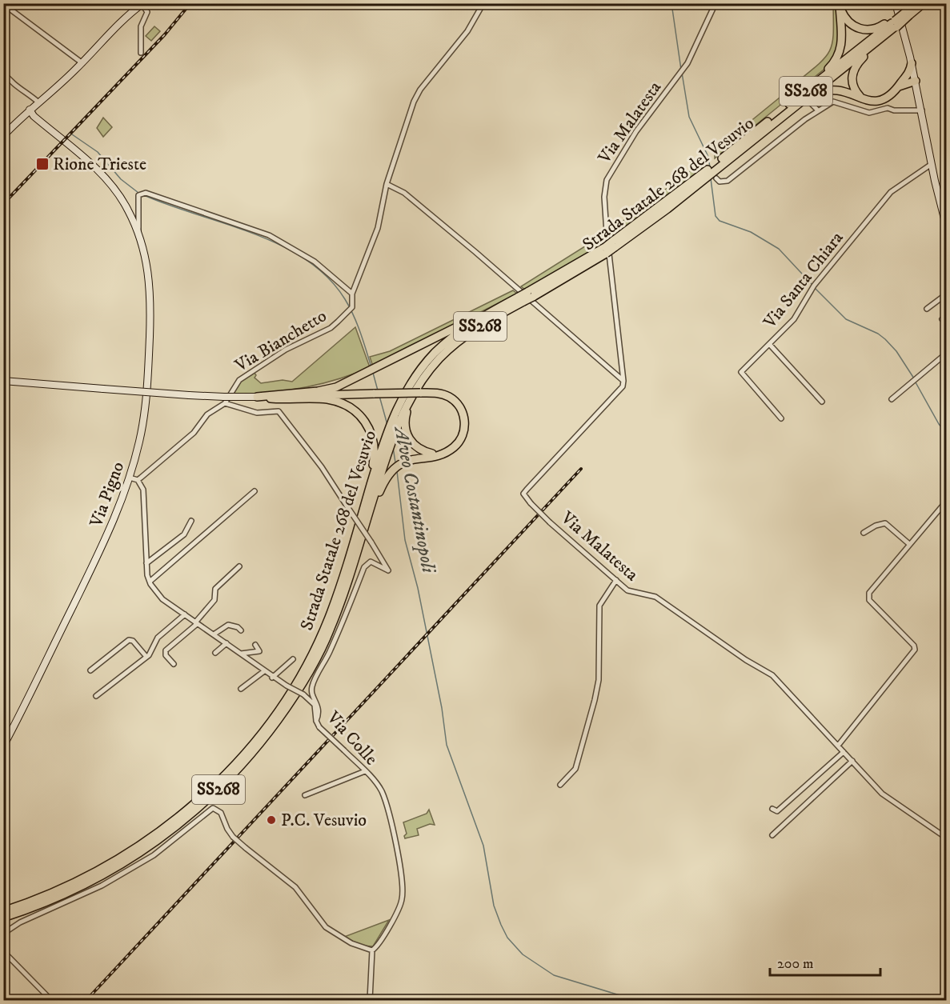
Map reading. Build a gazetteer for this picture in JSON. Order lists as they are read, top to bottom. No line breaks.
{"streets":{"highway":["SS268","Strada Statale 268 del Vesuvio"],"street":["Via Malatesta","Via Santa Chiara","Via Bianchetto","Via Pigno","Via Colle"]},"crossings":[["SS268","Strada Statale 268 del Vesuvio"],["Via Bianchetto","Via Pigno"],["Via Bianchetto","Via Colle"]],"water":["Alveo Costantinopoli"],"places":{"transit":["Rione Trieste"],"other":["P.C. Vesuvio"]},"scale_bar":"200 m"}
